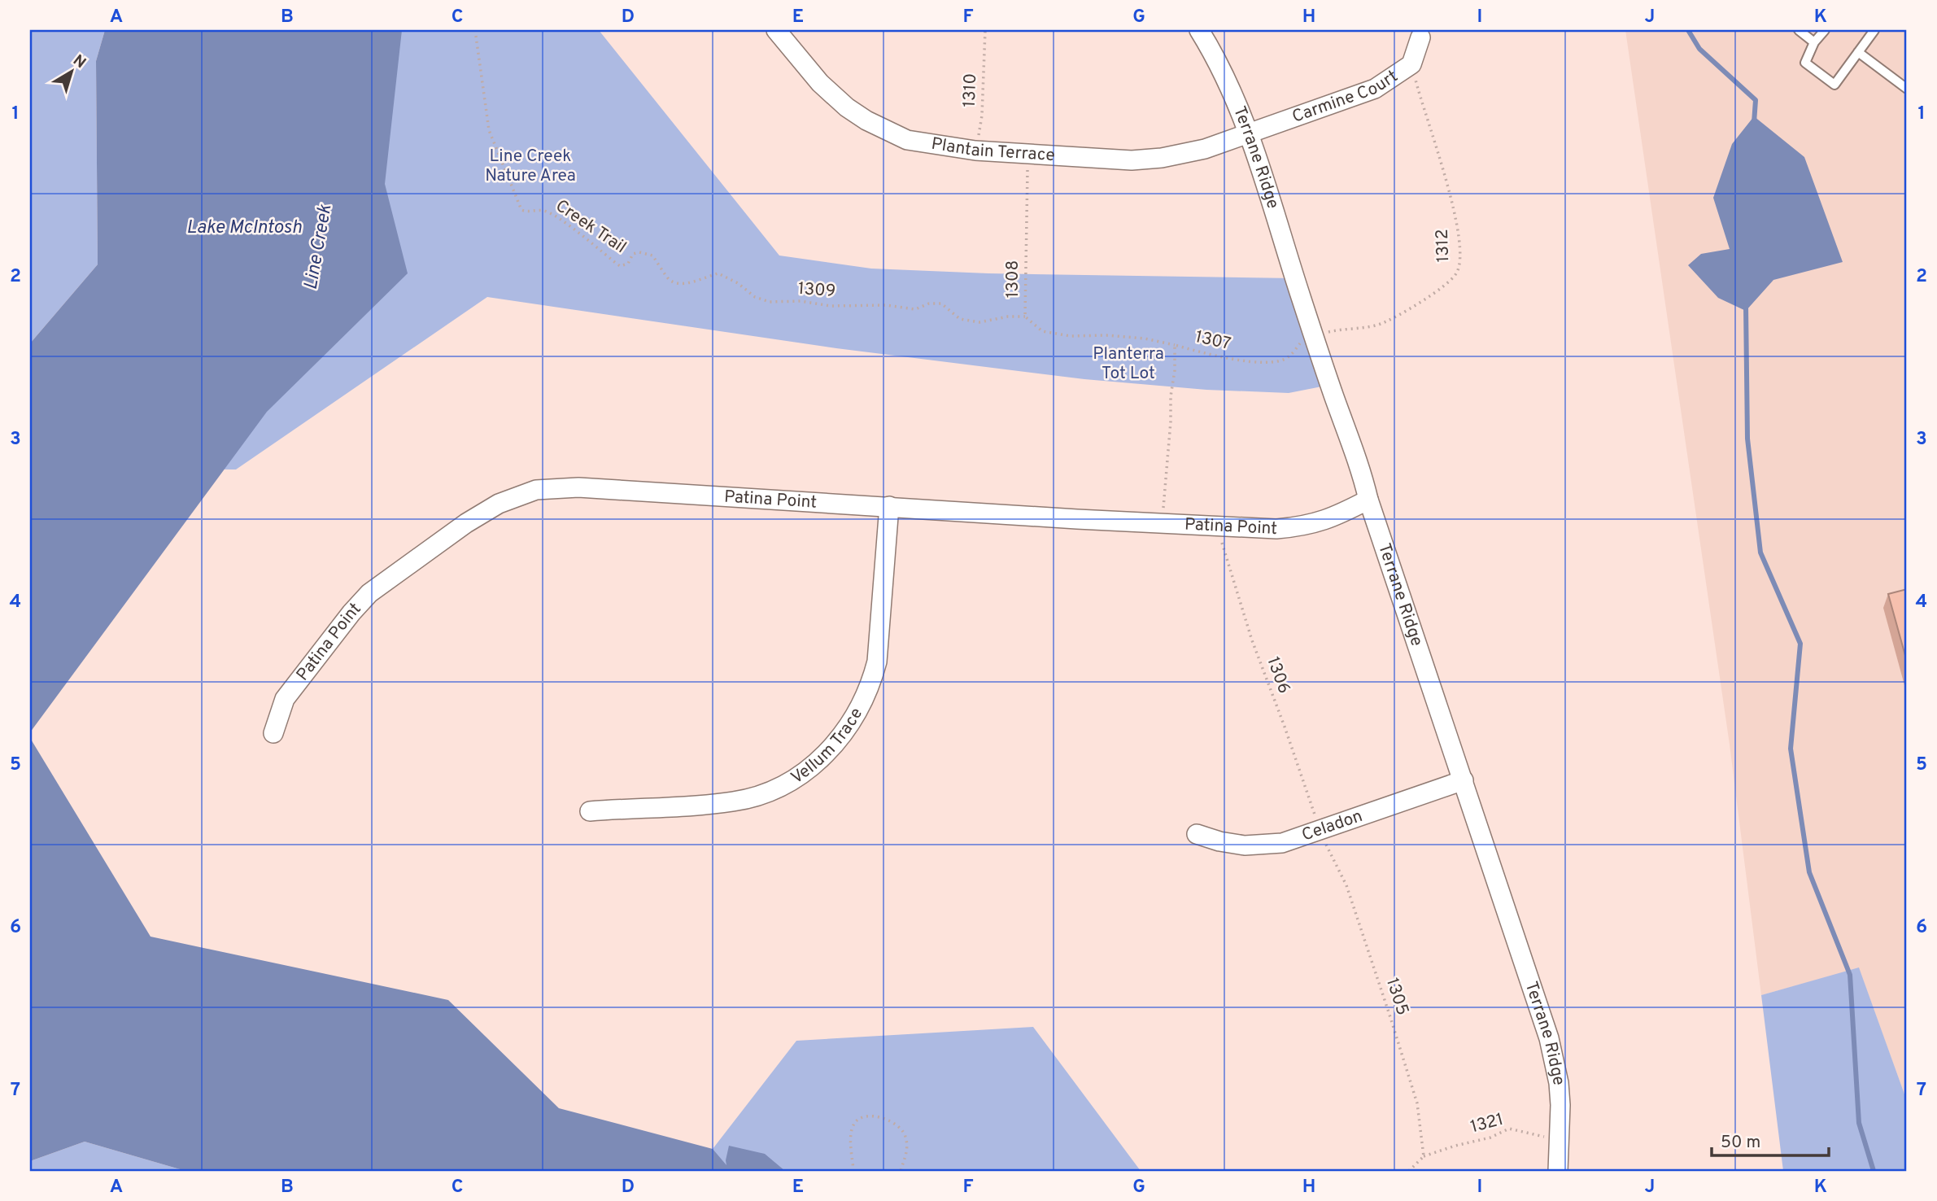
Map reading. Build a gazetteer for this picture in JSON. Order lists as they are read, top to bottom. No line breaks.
{"streets":{"street":["Carmine Court","Plantain Terrace","Terrane Ridge","Patina Point","Vellum Trace","Celadon"],"path":["1310","Creek Trail","1312","1308","1309","1307","1306","1305","1321"]},"crossings":[["1310","Plantain Terrace"],["Carmine Court","Plantain Terrace"],["Carmine Court","Terrane Ridge"],["Carmine Court","1312"],["Plantain Terrace","Terrane Ridge"],["Plantain Terrace","1308"],["Terrane Ridge","1312"],["Terrane Ridge","1307"],["Terrane Ridge","Patina Point"],["Terrane Ridge","Celadon"],["Terrane Ridge","1321"],["Creek Trail","1309"],["1312","1307"],["1308","1309"],["1308","1307"],["1307","Patina Point"],["Patina Point","1306"],["Patina Point","Vellum Trace"],["1306","Celadon"],["1306","1305"],["Celadon","1305"],["1305","1321"]],"water":["Lake McIntosh","Line Creek"],"parks":["Line Creek Nature Area","Planterra Tot Lot"],"scale_bar":"50 m","north":"top right","grid":{"columns":["A","B","C","D","E","F","G","H","I","J","K"],"rows":["1","2","3","4","5","6","7"]}}
